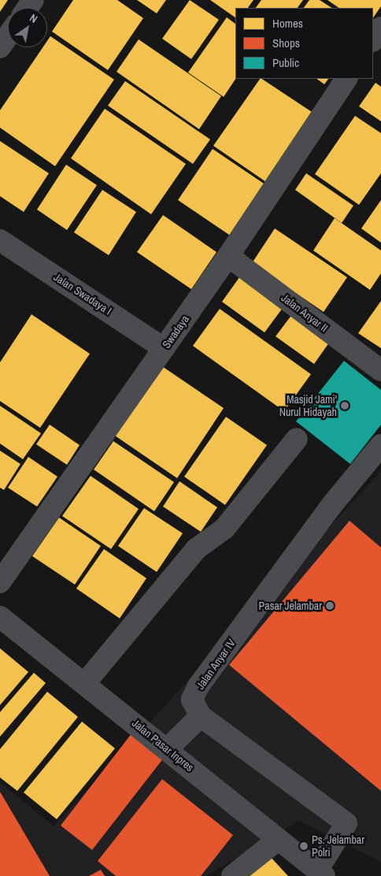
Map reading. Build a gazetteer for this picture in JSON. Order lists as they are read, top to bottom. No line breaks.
{"streets":{"street":["Jalan Swadaya I","Jalan Anyar II","Swadaya","Jalan Anyar IV","Jalan Pasar Inpres"]},"crossings":[["Jalan Swadaya I","Swadaya"],["Jalan Anyar II","Swadaya"],["Jalan Anyar IV","Jalan Pasar Inpres"]],"places":["Masjid Jami' Nurul Hidayah","Pasar Jelambar","Ps. Jelambar Polri"],"legend":["Homes","Shops","Public"],"north":"top right"}
